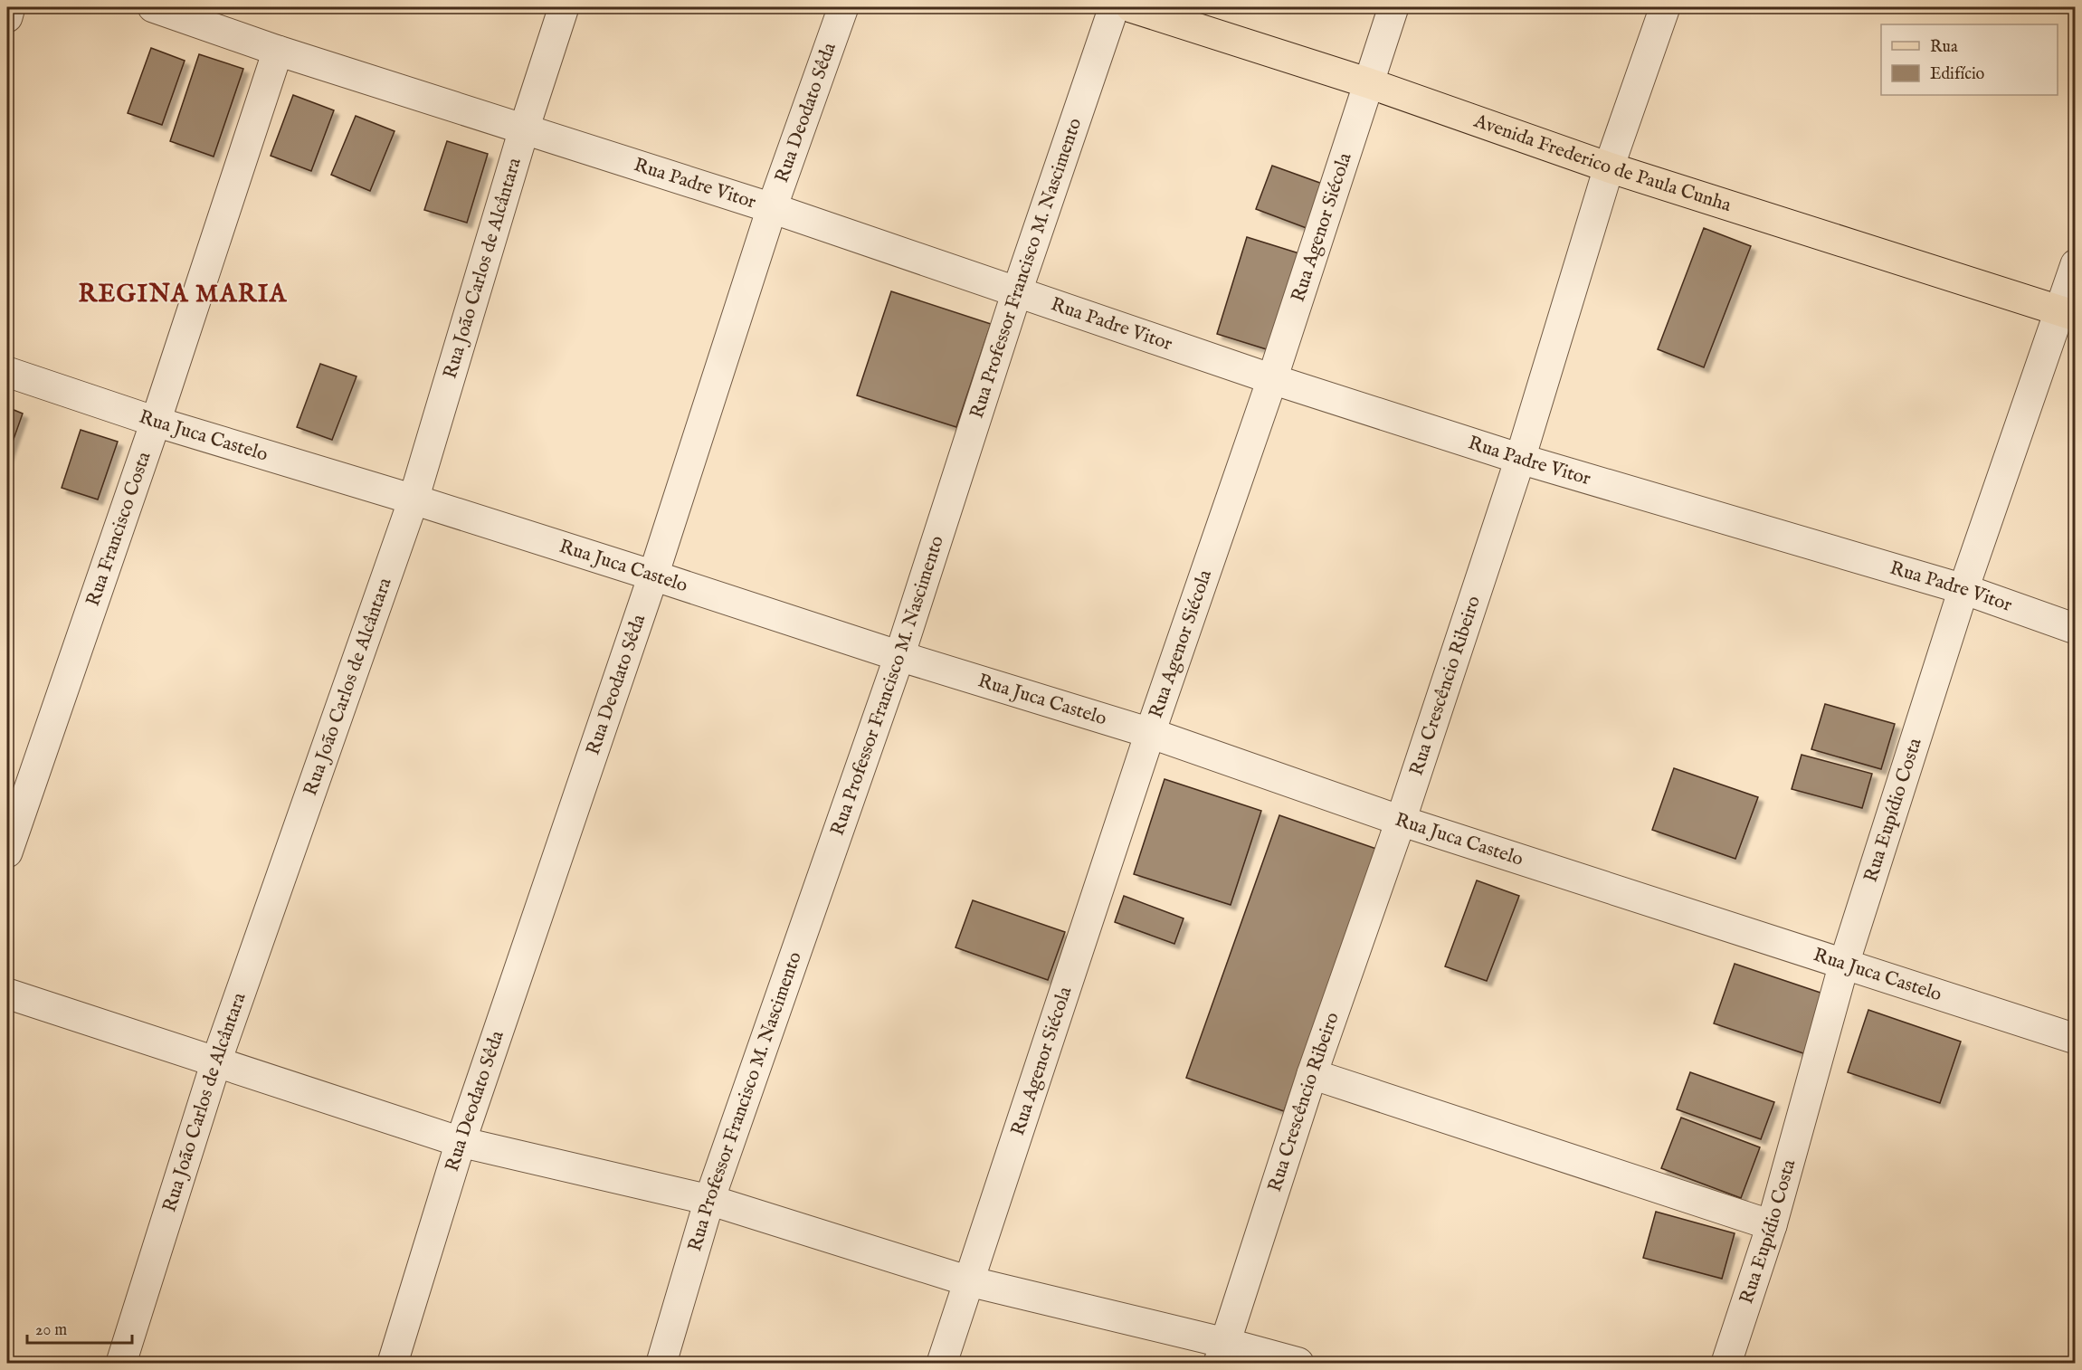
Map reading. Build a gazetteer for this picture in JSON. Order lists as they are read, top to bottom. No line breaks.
{"streets":{"main road":["Avenida Frederico de Paula Cunha"],"street":["Rua Deodato Sêda","Rua Padre Vitor","Rua Agenor Siécola","Rua João Carlos de Alcântara","Rua Professor Francisco M. Nascimento","Rua Juca Castelo","Rua Francisco Costa","Rua Crescêncio Ribeiro","Rua Eupídio Costa"]},"crossings":[["Rua Deodato Sêda","Rua Padre Vitor"],["Rua Deodato Sêda","Rua Juca Castelo"],["Avenida Frederico de Paula Cunha","Rua Agenor Siécola"],["Avenida Frederico de Paula Cunha","Rua Crescêncio Ribeiro"],["Avenida Frederico de Paula Cunha","Rua Eupídio Costa"],["Rua Padre Vitor","Rua Agenor Siécola"],["Rua Padre Vitor","Rua João Carlos de Alcântara"],["Rua Padre Vitor","Rua Professor Francisco M. Nascimento"],["Rua Padre Vitor","Rua Francisco Costa"],["Rua Padre Vitor","Rua Crescêncio Ribeiro"],["Rua Padre Vitor","Rua Eupídio Costa"],["Rua Agenor Siécola","Rua Juca Castelo"],["Rua João Carlos de Alcântara","Rua Juca Castelo"],["Rua Professor Francisco M. Nascimento","Rua Juca Castelo"],["Rua Juca Castelo","Rua Francisco Costa"],["Rua Juca Castelo","Rua Crescêncio Ribeiro"],["Rua Juca Castelo","Rua Eupídio Costa"]],"districts":["REGINA MARIA"],"legend":["Rua","Edifício"],"scale_bar":"20 m"}
